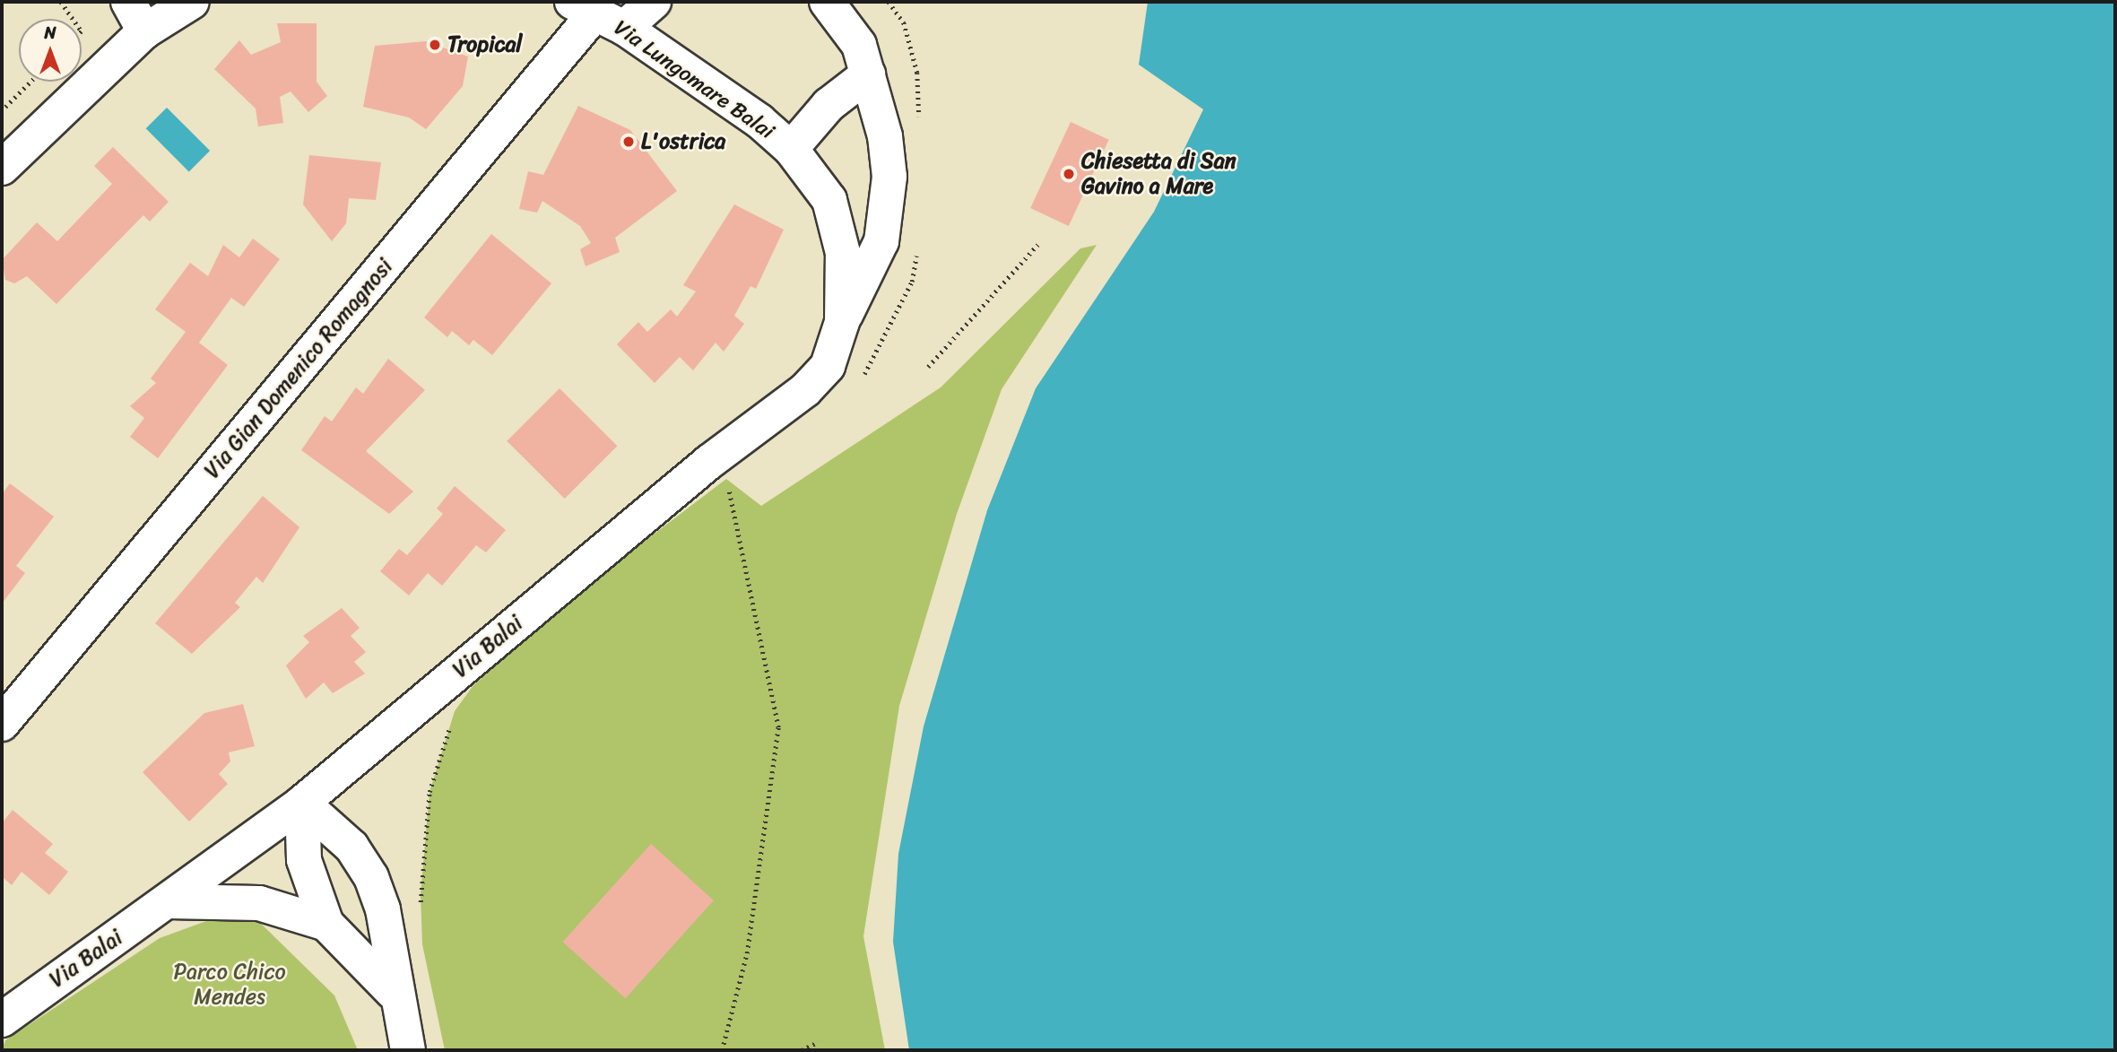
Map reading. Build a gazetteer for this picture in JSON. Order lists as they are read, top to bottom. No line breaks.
{"streets":{"street":["Via Lungomare Balai","Via Gian Domenico Romagnosi","Via Balai"]},"crossings":[["Via Lungomare Balai","Via Gian Domenico Romagnosi"],["Via Lungomare Balai","Via Balai"]],"parks":["Parco Chico Mendes"],"places":["Tropical","L'ostrica","Chiesetta di San Gavino a Mare"],"north":"top"}
